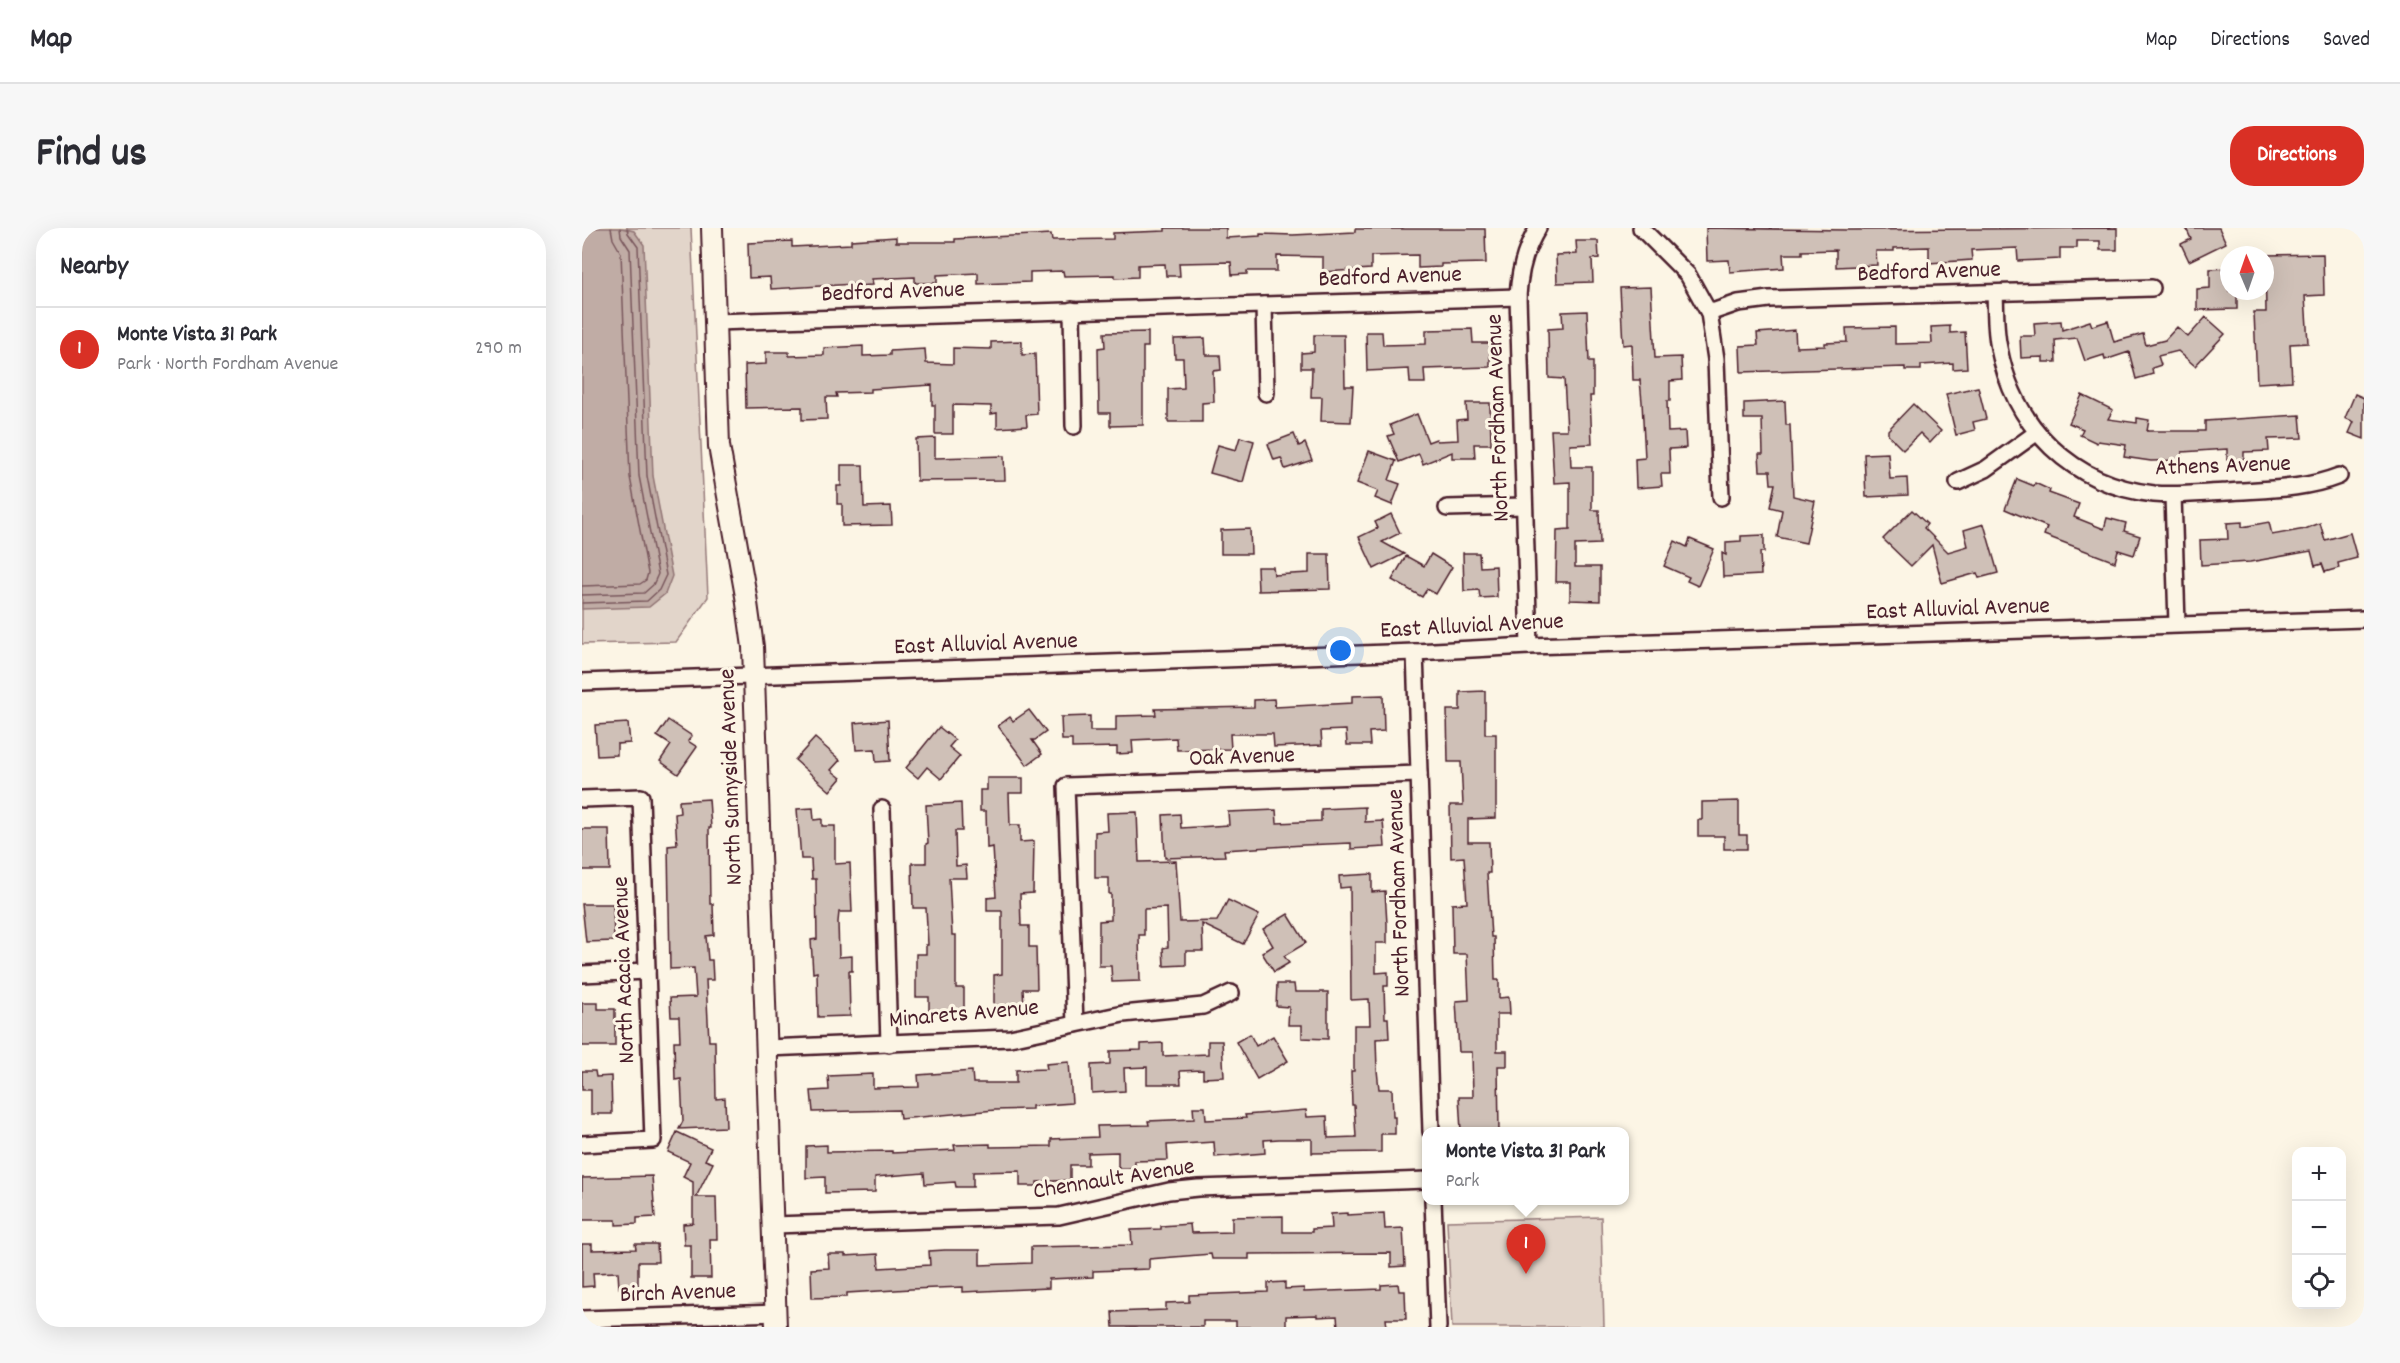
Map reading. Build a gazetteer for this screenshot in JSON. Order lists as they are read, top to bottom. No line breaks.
{"streets":{"main road":["North Sunnyside Avenue"],"street":["Bedford Avenue","North Fordham Avenue","Athens Avenue","East Alluvial Avenue","Oak Avenue","North Acacia Avenue","Minarets Avenue","Chennault Avenue","Birch Avenue"]},"crossings":[["Bedford Avenue","North Fordham Avenue"],["Bedford Avenue","Athens Avenue"],["Bedford Avenue","North Sunnyside Avenue"],["North Fordham Avenue","East Alluvial Avenue"],["North Fordham Avenue","Oak Avenue"],["East Alluvial Avenue","North Sunnyside Avenue"],["Oak Avenue","Minarets Avenue"],["North Sunnyside Avenue","Minarets Avenue"],["North Sunnyside Avenue","Chennault Avenue"],["North Sunnyside Avenue","Birch Avenue"]],"north":"top","page":{"header":"Map","nav":["Map","Directions","Saved"],"title":"Find us","buttons":"Directions","heading":"Nearby","list":[{"mark":"1","name":"Monte Vista 31 Park","note":"Park · North Fordham Avenue","value":"290 m"}],"popup":["Monte Vista 31 Park","Park"],"map_buttons":["+","−"],"pins":"1"}}
